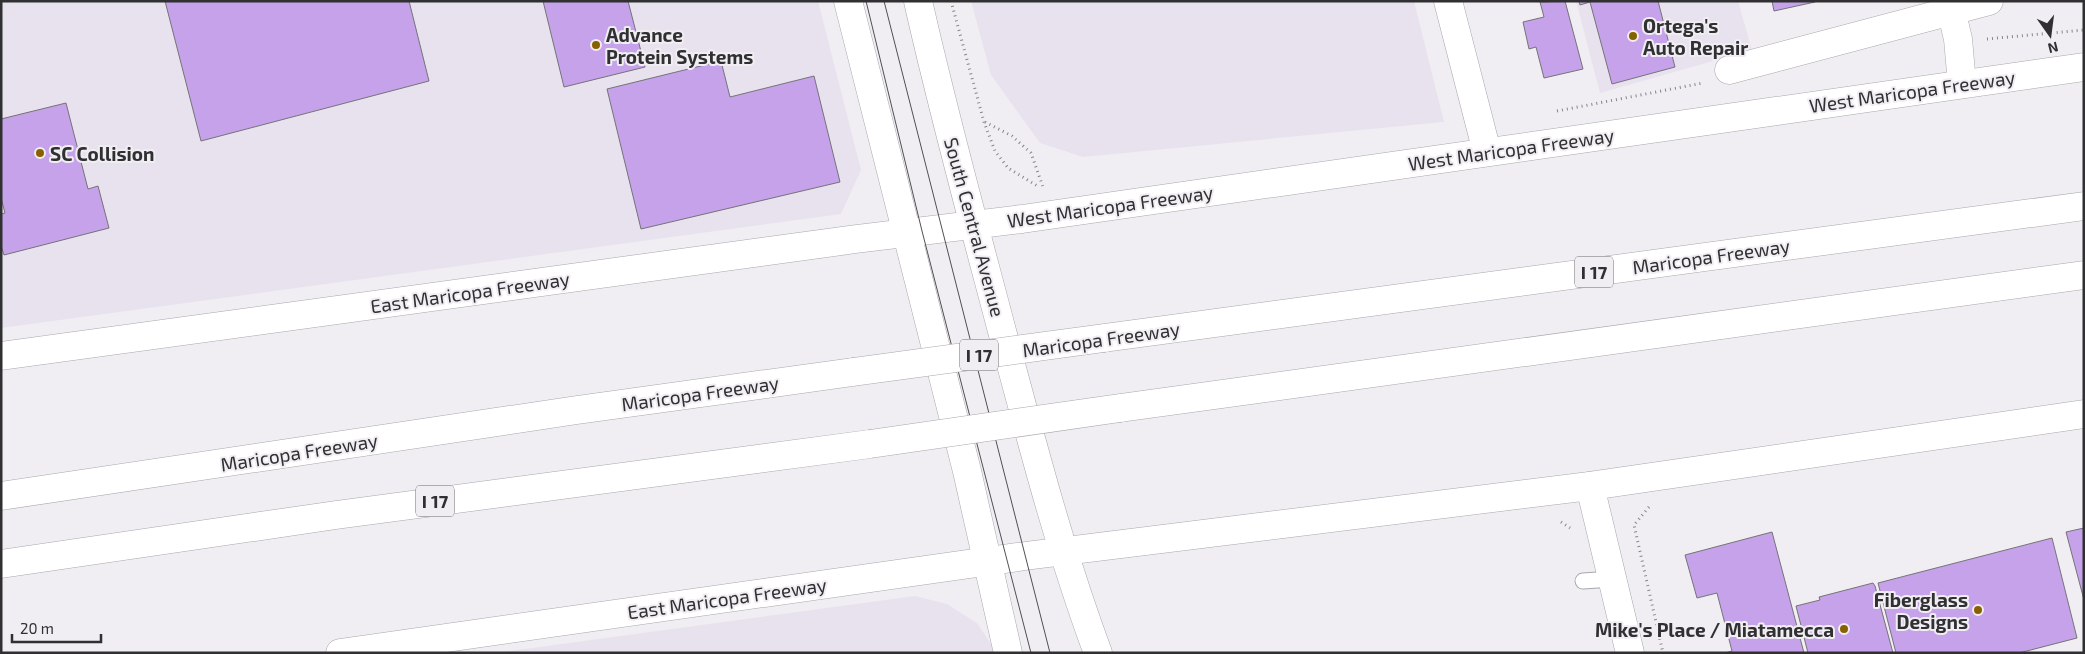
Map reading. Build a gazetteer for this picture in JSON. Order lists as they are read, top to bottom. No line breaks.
{"streets":{"main road":["West Maricopa Freeway","South Central Avenue","Maricopa Freeway","I 17","East Maricopa Freeway"]},"crossings":[["West Maricopa Freeway","South Central Avenue"],["West Maricopa Freeway","East Maricopa Freeway"],["South Central Avenue","East Maricopa Freeway"]],"places":["Ortega's Auto Repair","Advance Protein Systems","SC Collision","Fiberglass Designs","Mike's Place / Miatamecca"],"scale_bar":"20 m","north":"bottom"}
